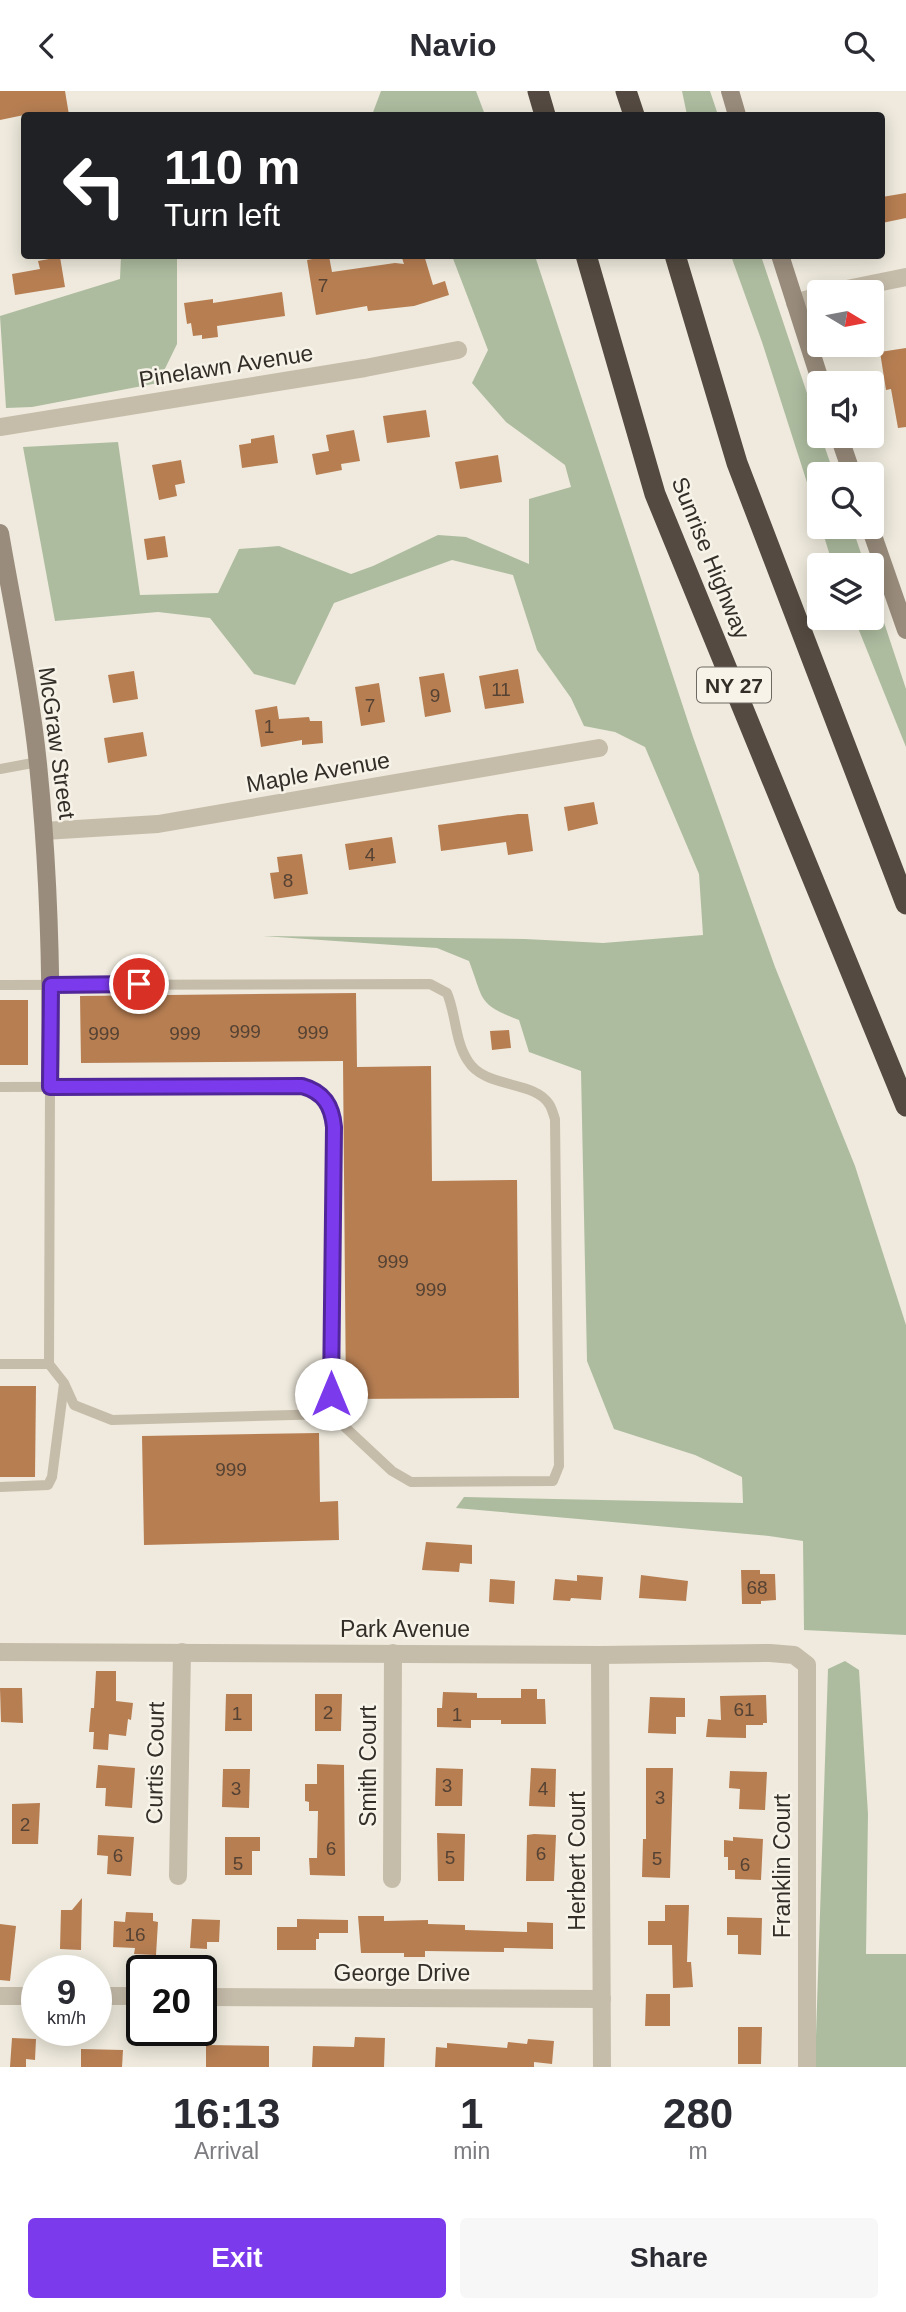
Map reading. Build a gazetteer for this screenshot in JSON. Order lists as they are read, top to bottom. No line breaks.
{"streets":{"highway":["Sunrise Highway","NY 27"],"street":["Pinelawn Avenue","McGraw Street","Maple Avenue","Park Avenue","Curtis Court","Smith Court","Herbert Court","Franklin Court","George Drive"]},"crossings":[["McGraw Street","Maple Avenue"],["Park Avenue","Curtis Court"],["Park Avenue","Smith Court"],["Park Avenue","Herbert Court"],["Park Avenue","Franklin Court"],["Herbert Court","George Drive"]],"house_numbers":["7","11","9","7","1","4","8","999","999","999","999","999","999","999","68","61","2","1","1","3","3","4","3","2","6","6","6","5","5","5","6","16"],"north":"right","page":{"header":"Navio","turn":["110 m","Turn left"],"speed":"9 km/h","limit":"20","eta":["16:13","Arrival","1","min","280","m"],"buttons":["Exit","Share"]}}
